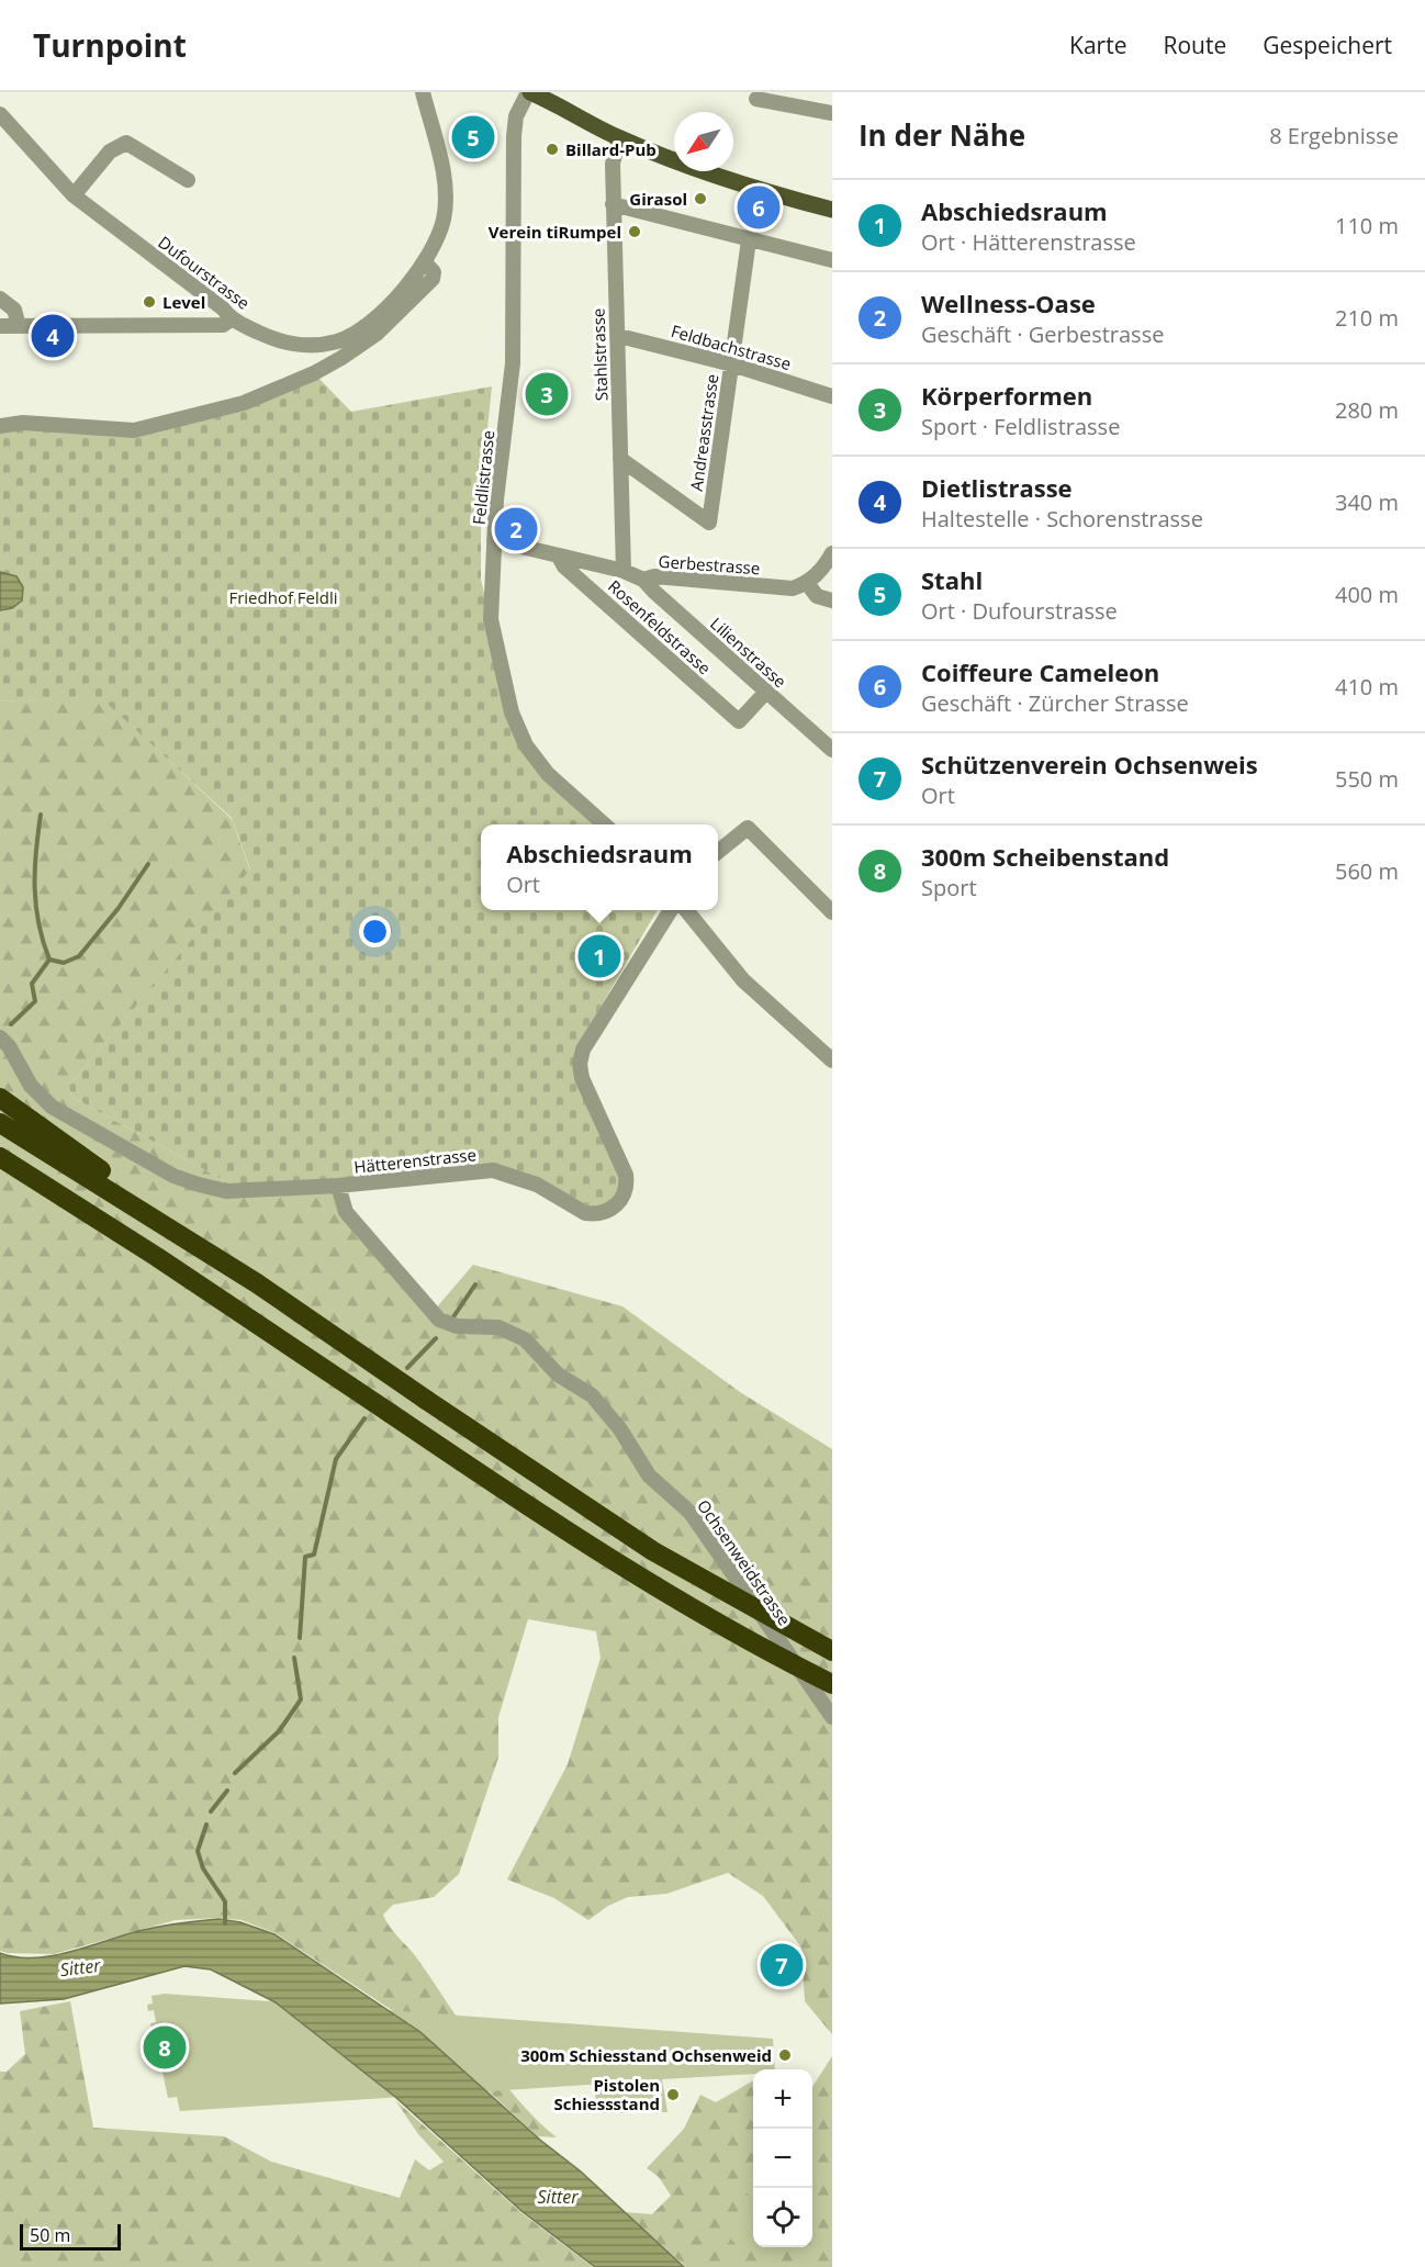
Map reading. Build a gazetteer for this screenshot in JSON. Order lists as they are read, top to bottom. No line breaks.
{"streets":{"street":["Dufourstrasse","Feldbachstrasse","Stahlstrasse","Andreasstrasse","Feldlistrasse","Gerbestrasse","Rosenfeldstrasse","Lilienstrasse","Hätterenstrasse","Ochsenweidstrasse"]},"crossings":[["Feldbachstrasse","Stahlstrasse"],["Feldbachstrasse","Andreasstrasse"],["Stahlstrasse","Andreasstrasse"],["Stahlstrasse","Gerbestrasse"],["Feldlistrasse","Gerbestrasse"],["Gerbestrasse","Rosenfeldstrasse"],["Gerbestrasse","Lilienstrasse"],["Rosenfeldstrasse","Lilienstrasse"],["Hätterenstrasse","Ochsenweidstrasse"]],"water":["Sitter"],"parks":["Friedhof Feldli"],"places":["Billard-Pub","Girasol","Verein tiRumpel","Level","300m Schiesstand Ochsenweid","Pistolen Schiessstand"],"scale_bar":"50 m","north":"bottom left","page":{"header":"Turnpoint","nav":["Karte","Route","Gespeichert"],"heading":["In der Nähe","8 Ergebnisse"],"pins":["5","6","4","3","2","1","7","8"],"list":[{"mark":"1","name":"Abschiedsraum","note":"Ort · Hätterenstrasse","value":"110 m"},{"mark":"2","name":"Wellness-Oase","note":"Geschäft · Gerbestrasse","value":"210 m"},{"mark":"3","name":"Körperformen","note":"Sport · Feldlistrasse","value":"280 m"},{"mark":"4","name":"Dietlistrasse","note":"Haltestelle · Schorenstrasse","value":"340 m"},{"mark":"5","name":"Stahl","note":"Ort · Dufourstrasse","value":"400 m"},{"mark":"6","name":"Coiffeure Cameleon","note":"Geschäft · Zürcher Strasse","value":"410 m"},{"mark":"7","name":"Schützenverein Ochsenweis","note":"Ort","value":"550 m"},{"mark":"8","name":"300m Scheibenstand","note":"Sport","value":"560 m"}],"popup":["Abschiedsraum","Ort"],"map_buttons":["+","−"],"scale":"50 m"}}
